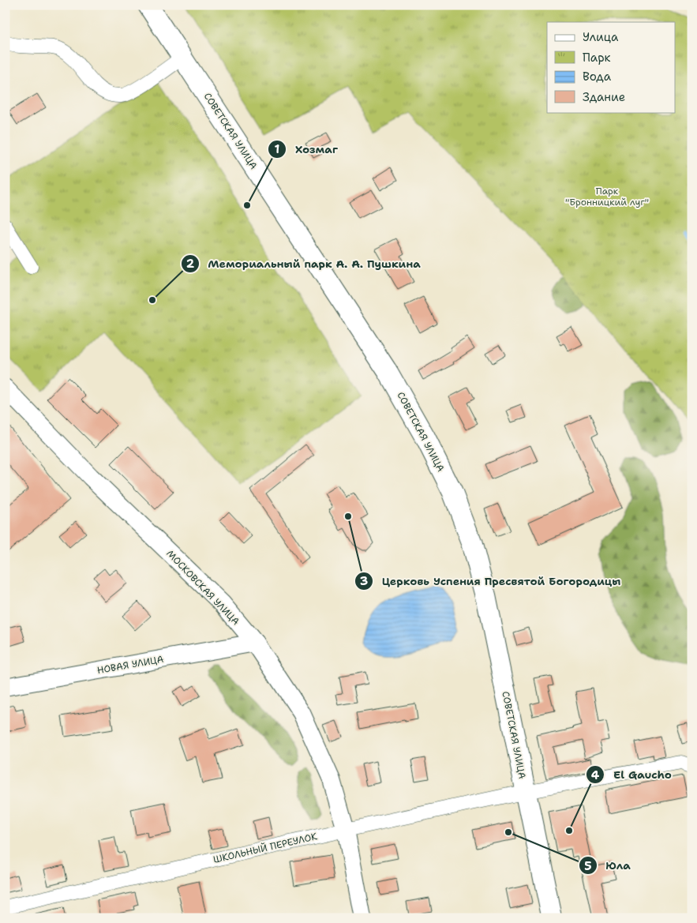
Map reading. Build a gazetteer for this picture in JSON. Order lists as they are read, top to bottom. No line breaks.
{"streets":{"main road":["СОВЕТСКАЯ УЛИЦА"],"street":["МОСКОВСКАЯ УЛИЦА","НОВАЯ УЛИЦА","ШКОЛЬНЫЙ ПЕРЕУЛОК"]},"crossings":[["СОВЕТСКАЯ УЛИЦА","ШКОЛЬНЫЙ ПЕРЕУЛОК"],["МОСКОВСКАЯ УЛИЦА","НОВАЯ УЛИЦА"],["МОСКОВСКАЯ УЛИЦА","ШКОЛЬНЫЙ ПЕРЕУЛОК"]],"parks":["Парк \"Бронницкий луг\""],"places":["Хозмаг","Мемориальный парк А. А. Пушкина","Церковь Успения Пресвятой Богородицы","El Gaucho","Юла"],"legend":["Улица","Парк","Вода","Здание"]}
